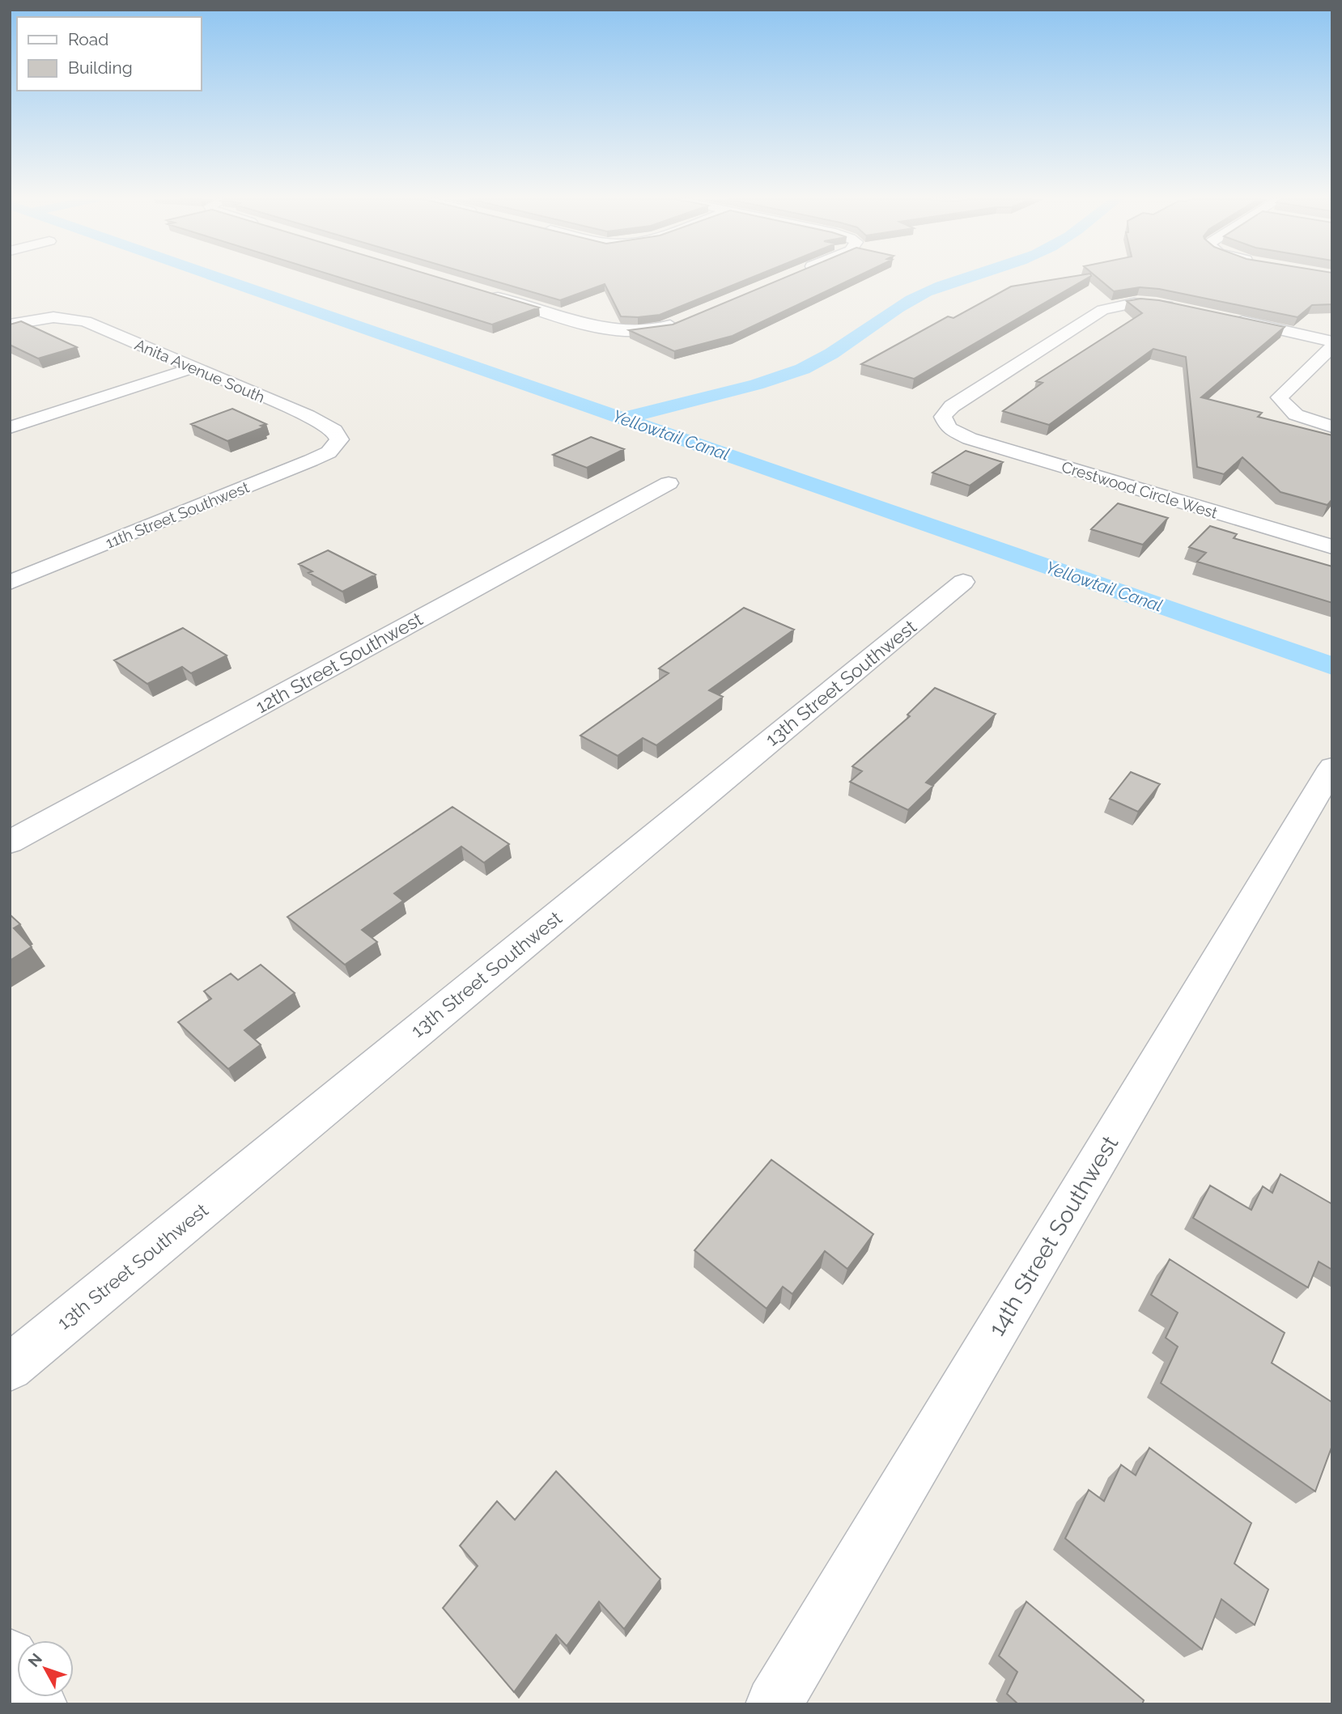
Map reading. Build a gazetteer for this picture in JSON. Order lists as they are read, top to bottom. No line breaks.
{"streets":{"street":["Anita Avenue South","Crestwood Circle West","11th Street Southwest","12th Street Southwest","13th Street Southwest","14th Street Southwest"]},"crossings":[["Anita Avenue South","11th Street Southwest"]],"water":["Yellowtail Canal"],"legend":["Road","Building"],"north":"top left"}
